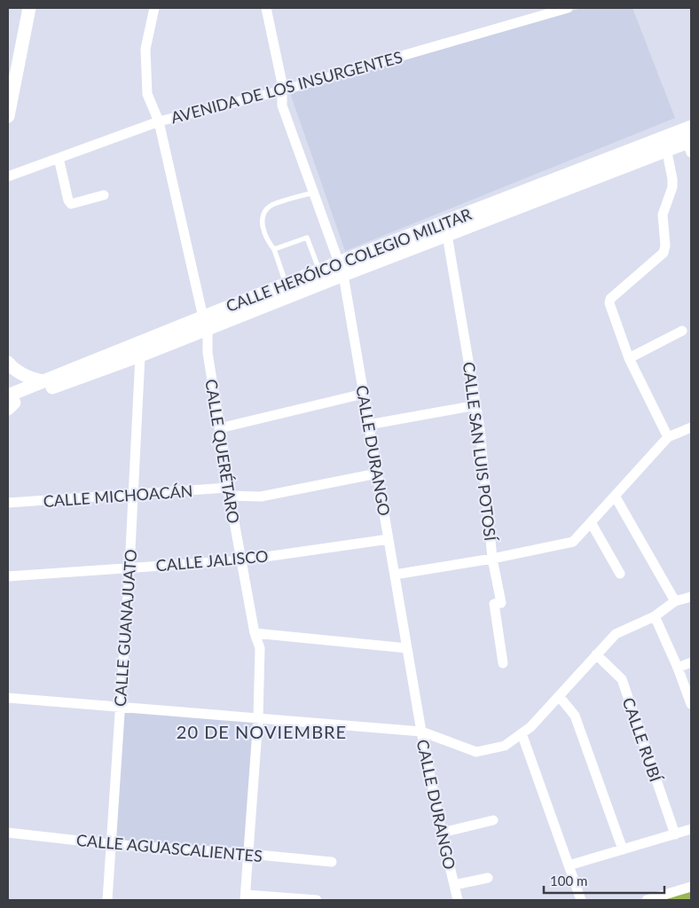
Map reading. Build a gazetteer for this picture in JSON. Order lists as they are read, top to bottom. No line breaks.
{"streets":{"main road":["CALLE HERÓICO COLEGIO MILITAR"],"street":["AVENIDA DE LOS INSURGENTES","CALLE DURANGO","CALLE QUERÉTARO","CALLE SAN LUIS POTOSÍ","CALLE MICHOACÁN","CALLE JALISCO","CALLE GUANAJUATO","CALLE RUBÍ","CALLE AGUASCALIENTES"]},"crossings":[["AVENIDA DE LOS INSURGENTES","CALLE DURANGO"],["AVENIDA DE LOS INSURGENTES","CALLE QUERÉTARO"],["CALLE HERÓICO COLEGIO MILITAR","CALLE DURANGO"],["CALLE HERÓICO COLEGIO MILITAR","CALLE QUERÉTARO"],["CALLE HERÓICO COLEGIO MILITAR","CALLE SAN LUIS POTOSÍ"],["CALLE HERÓICO COLEGIO MILITAR","CALLE GUANAJUATO"],["CALLE DURANGO","CALLE MICHOACÁN"],["CALLE DURANGO","CALLE JALISCO"],["CALLE QUERÉTARO","CALLE MICHOACÁN"],["CALLE QUERÉTARO","CALLE JALISCO"],["CALLE QUERÉTARO","CALLE AGUASCALIENTES"],["CALLE MICHOACÁN","CALLE GUANAJUATO"],["CALLE JALISCO","CALLE GUANAJUATO"],["CALLE GUANAJUATO","CALLE AGUASCALIENTES"]],"districts":["20 DE NOVIEMBRE"],"scale_bar":"100 m"}
